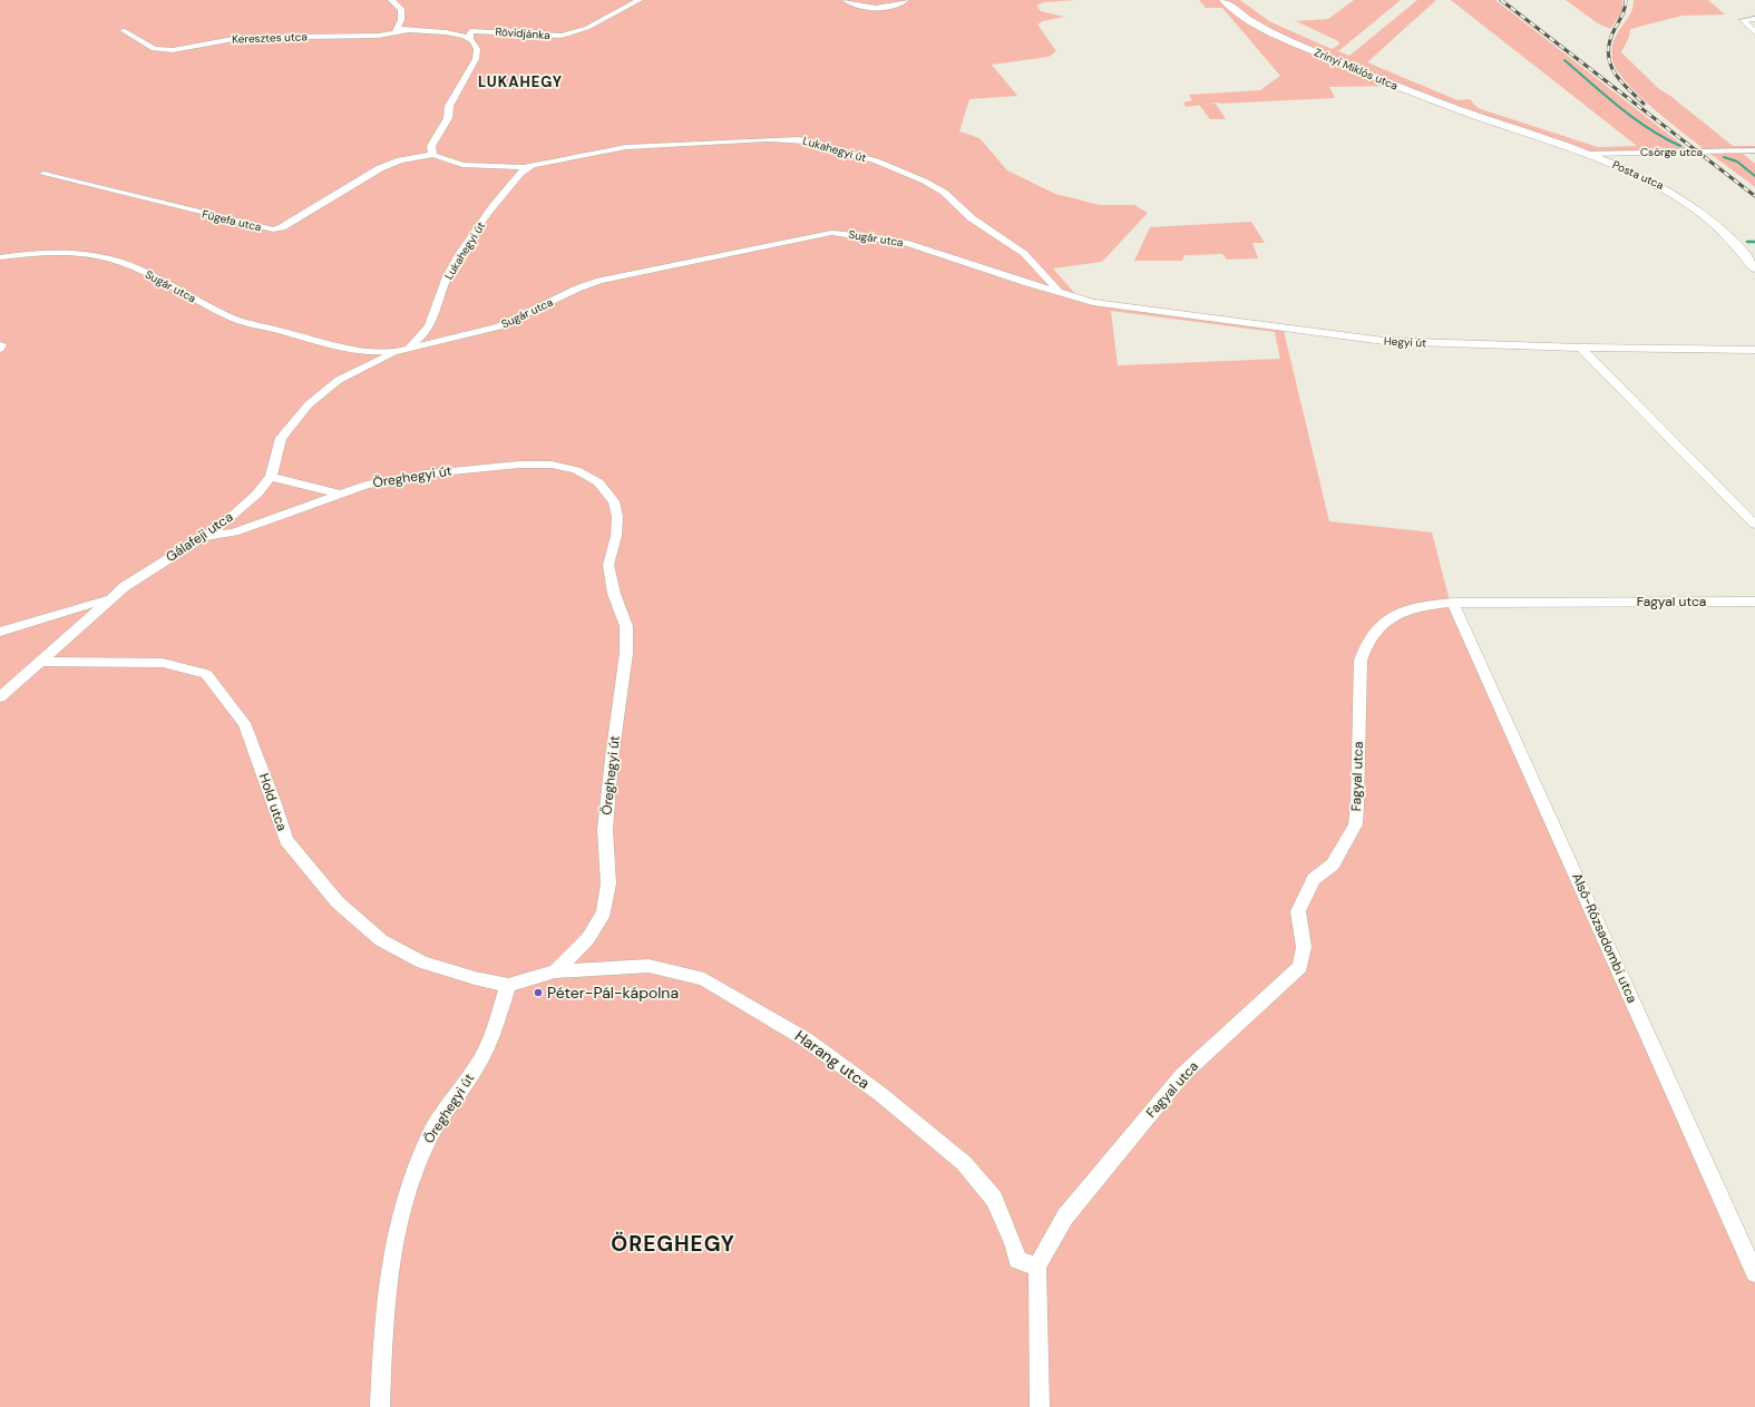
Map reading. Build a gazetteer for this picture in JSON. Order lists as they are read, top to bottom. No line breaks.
{"streets":{"main road":["Zrínyi Miklós utca","Posta utca"],"street":["Rövidjánka","Keresztes utca","Lukahegyi út","Csörge utca","Fügefa utca","Sugár utca","Hegyi út","Öreghegyi út","Gálafeji utca","Fagyal utca","Hold utca","Alsó-Rózsadombi utca","Harang utca"]},"crossings":[["Rövidjánka","Keresztes utca"],["Zrínyi Miklós utca","Posta utca"],["Lukahegyi út","Sugár utca"],["Lukahegyi út","Hegyi út"],["Lukahegyi út","Gálafeji utca"],["Csörge utca","Posta utca"],["Sugár utca","Hegyi út"],["Sugár utca","Gálafeji utca"],["Öreghegyi út","Gálafeji utca"],["Öreghegyi út","Hold utca"],["Öreghegyi út","Harang utca"],["Gálafeji utca","Hold utca"],["Fagyal utca","Alsó-Rózsadombi utca"],["Fagyal utca","Harang utca"]],"districts":["LUKAHEGY","ÖREGHEGY"],"places":["Péter-Pál-kápolna"]}
